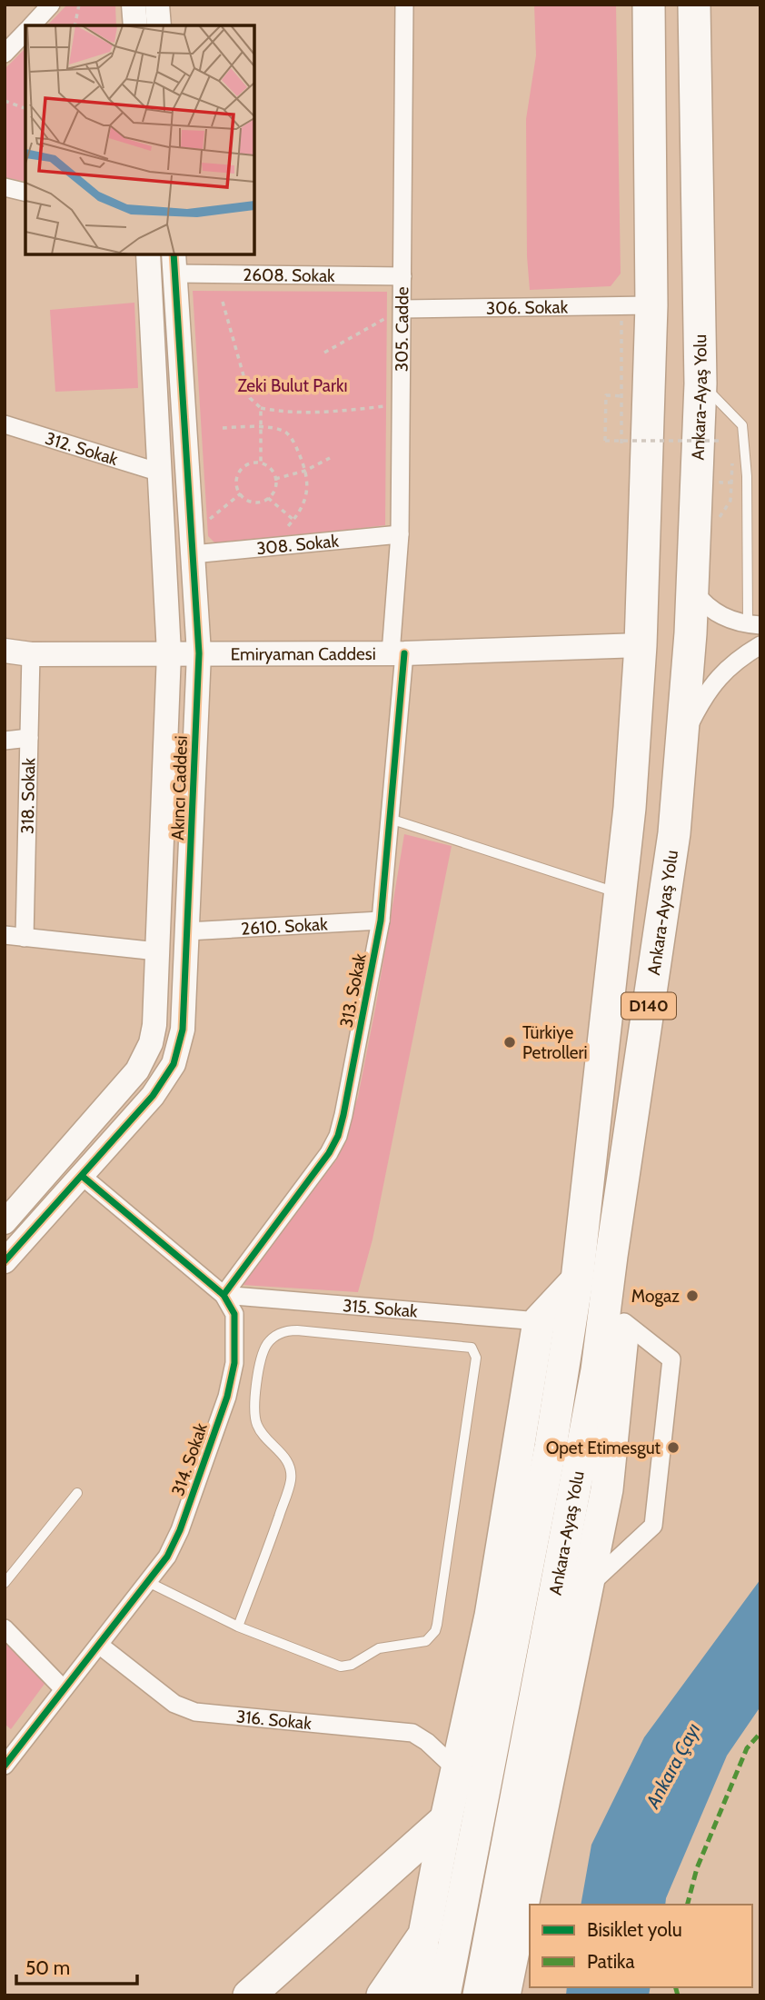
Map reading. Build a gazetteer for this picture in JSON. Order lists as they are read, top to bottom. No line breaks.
{"streets":{"highway":["Ankara-Ayaş Yolu","D140"],"street":["2608. Sokak","306. Sokak","305. Cadde","312. Sokak","308. Sokak","Emiryaman Caddesi","Akıncı Caddesi","318. Sokak","2610. Sokak","313. Sokak","315. Sokak","314. Sokak","316. Sokak"]},"crossings":[["2608. Sokak","305. Cadde"],["2608. Sokak","Akıncı Caddesi"],["306. Sokak","305. Cadde"],["306. Sokak","Ankara-Ayaş Yolu"],["305. Cadde","308. Sokak"],["305. Cadde","Emiryaman Caddesi"],["305. Cadde","313. Sokak"],["Ankara-Ayaş Yolu","Emiryaman Caddesi"],["312. Sokak","Akıncı Caddesi"],["308. Sokak","Akıncı Caddesi"],["Emiryaman Caddesi","Akıncı Caddesi"],["Emiryaman Caddesi","318. Sokak"],["Emiryaman Caddesi","313. Sokak"],["Akıncı Caddesi","2610. Sokak"],["Akıncı Caddesi","314. Sokak"],["2610. Sokak","313. Sokak"],["313. Sokak","315. Sokak"],["313. Sokak","314. Sokak"],["315. Sokak","314. Sokak"],["314. Sokak","316. Sokak"]],"water":["Ankara Çayı"],"parks":["Zeki Bulut Parkı"],"places":["Türkiye Petrolleri","Mogaz","Opet Etimesgut"],"legend":["Bisiklet yolu","Patika"],"scale_bar":"50 m"}
